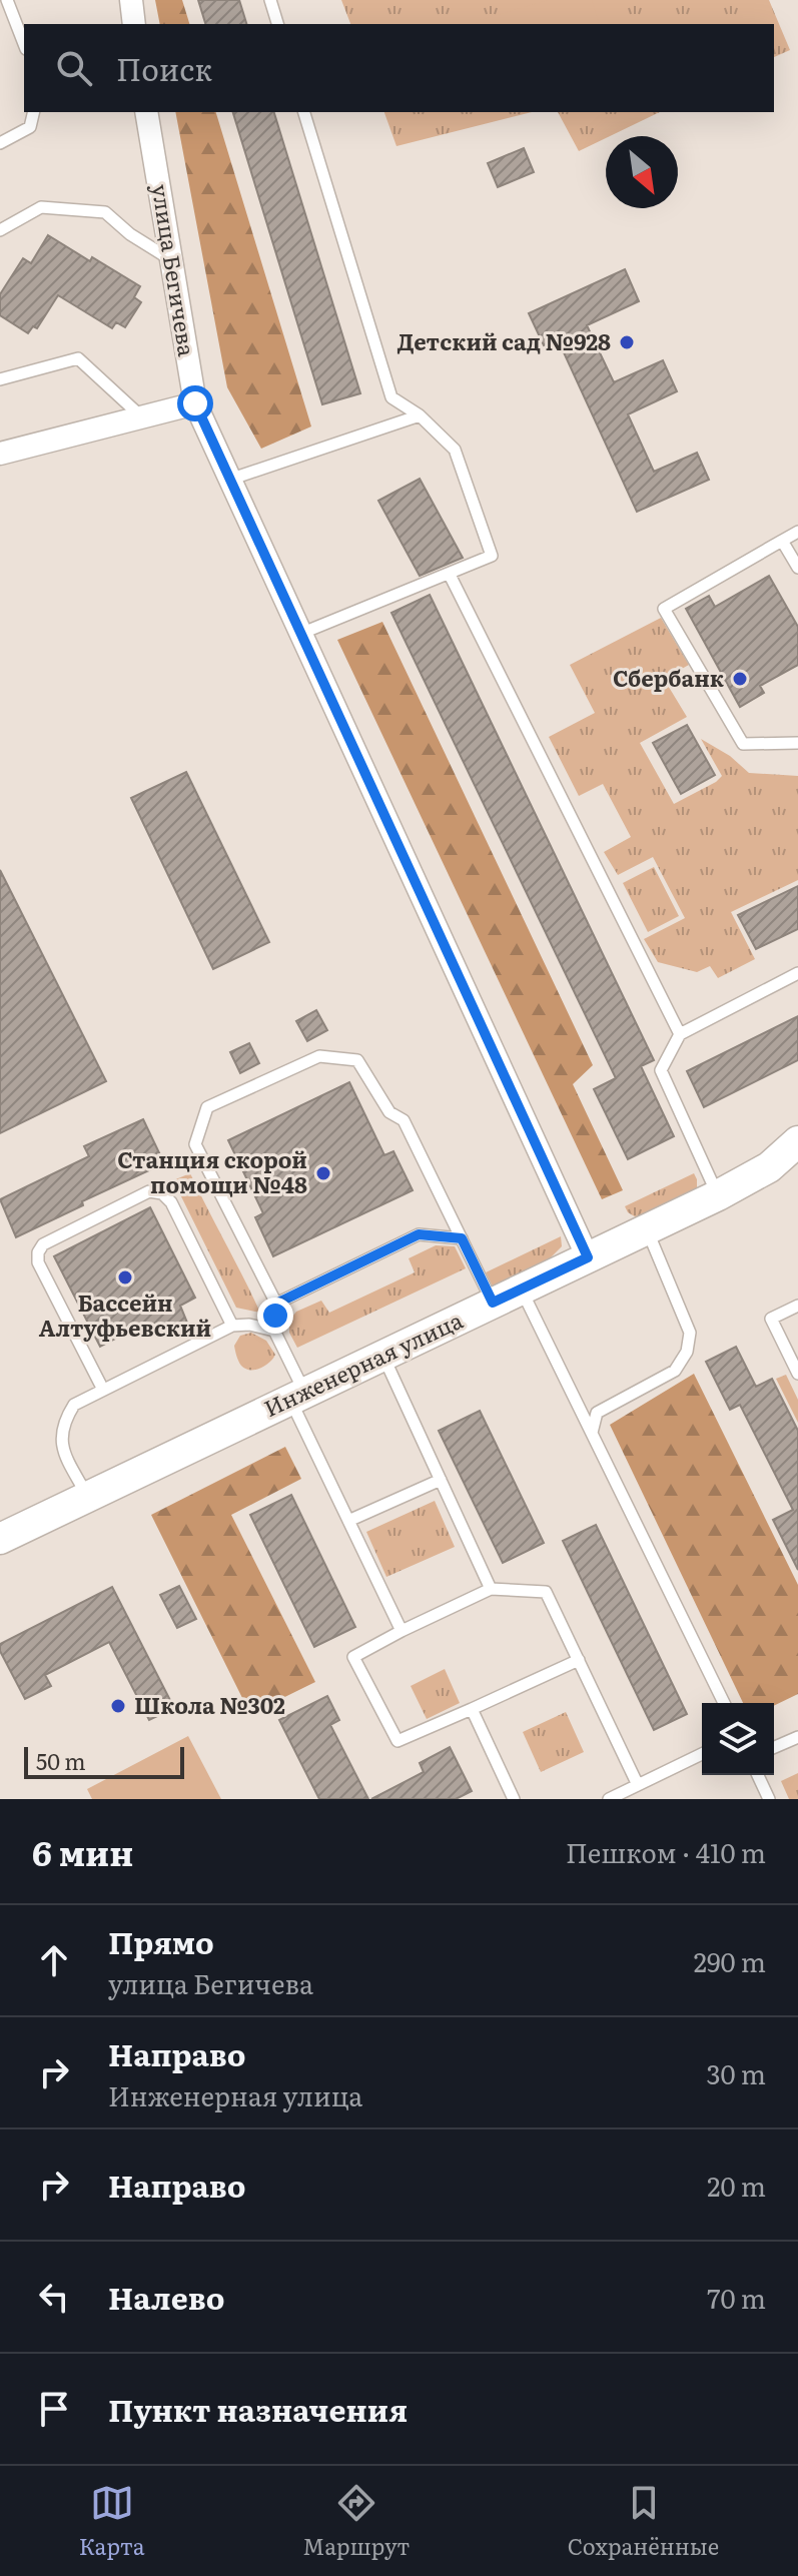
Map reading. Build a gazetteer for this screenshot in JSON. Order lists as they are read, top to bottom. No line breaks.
{"streets":{"main road":["Инженерная улица"],"street":["улица Бегичева"]},"crossings":[["улица Бегичева","Инженерная улица"]],"places":["Детский сад №928","Сбербанк","Станция скорой помощи №48","Бассейн Алтуфьевский","Школа №302"],"scale_bar":"50 m","north":"bottom right","page":{"search":"Поиск","scale":"50 m","heading":["6 мин","Пешком · 410 m"],"list":[["Прямо","улица Бегичева","290 m"],["Направо","Инженерная улица","30 m"],["Направо","20 m"],["Налево","70 m"],"Пункт назначения"],"nav":["Карта","Маршрут","Сохранённые"]}}
